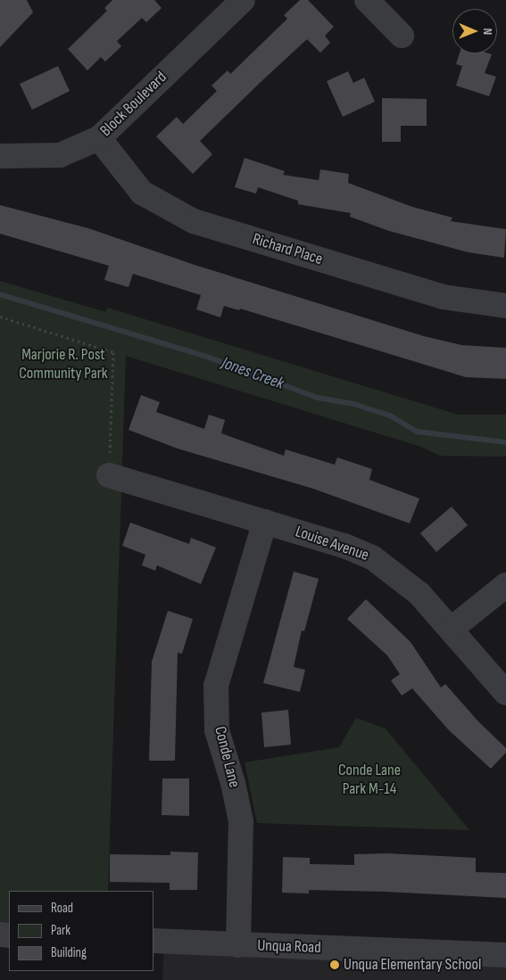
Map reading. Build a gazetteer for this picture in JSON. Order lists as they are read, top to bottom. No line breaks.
{"streets":{"street":["Block Boulevard","Richard Place","Louise Avenue","Conde Lane","Unqua Road"]},"crossings":[["Block Boulevard","Richard Place"],["Louise Avenue","Conde Lane"],["Conde Lane","Unqua Road"]],"water":["Jones Creek"],"parks":["Marjorie R. Post Community Park","Conde Lane Park M-14"],"places":["Unqua Elementary School"],"legend":["Road","Park","Building"],"north":"right"}
